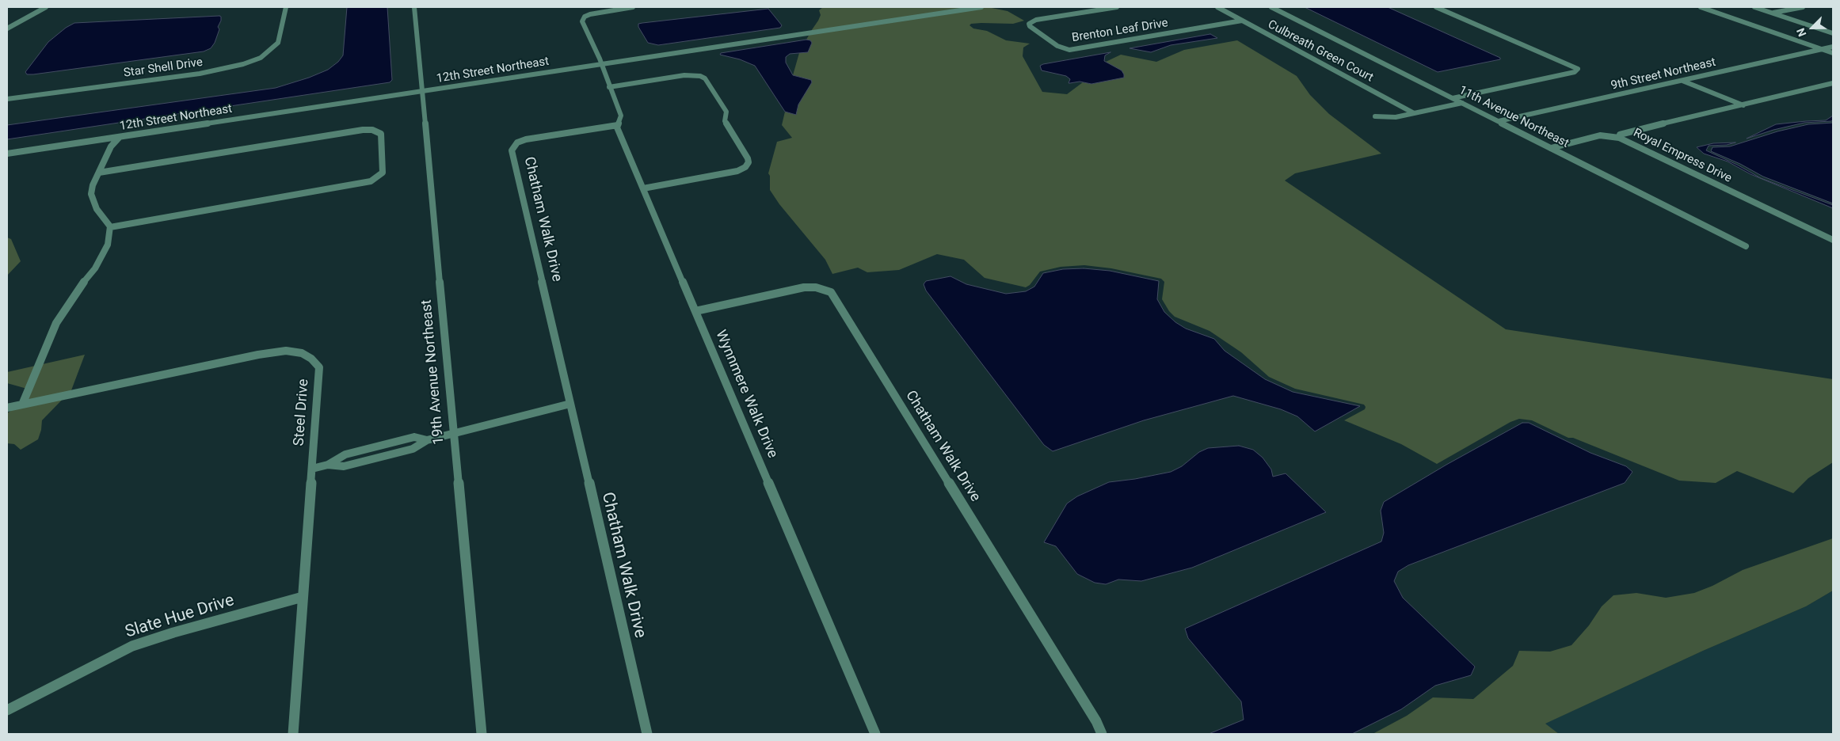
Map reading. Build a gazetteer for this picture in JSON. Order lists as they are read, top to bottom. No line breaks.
{"streets":{"street":["Brenton Leaf Drive","Culbreath Green Court","Star Shell Drive","12th Street Northeast","9th Street Northeast","11th Avenue Northeast","Royal Empress Drive","Chatham Walk Drive","19th Avenue Northeast","Wynnmere Walk Drive","Steel Drive","Slate Hue Drive"]},"crossings":[["Brenton Leaf Drive","Culbreath Green Court"],["12th Street Northeast","19th Avenue Northeast"],["12th Street Northeast","Wynnmere Walk Drive"],["9th Street Northeast","11th Avenue Northeast"],["Chatham Walk Drive","Wynnmere Walk Drive"],["Steel Drive","Slate Hue Drive"]],"north":"bottom left"}
